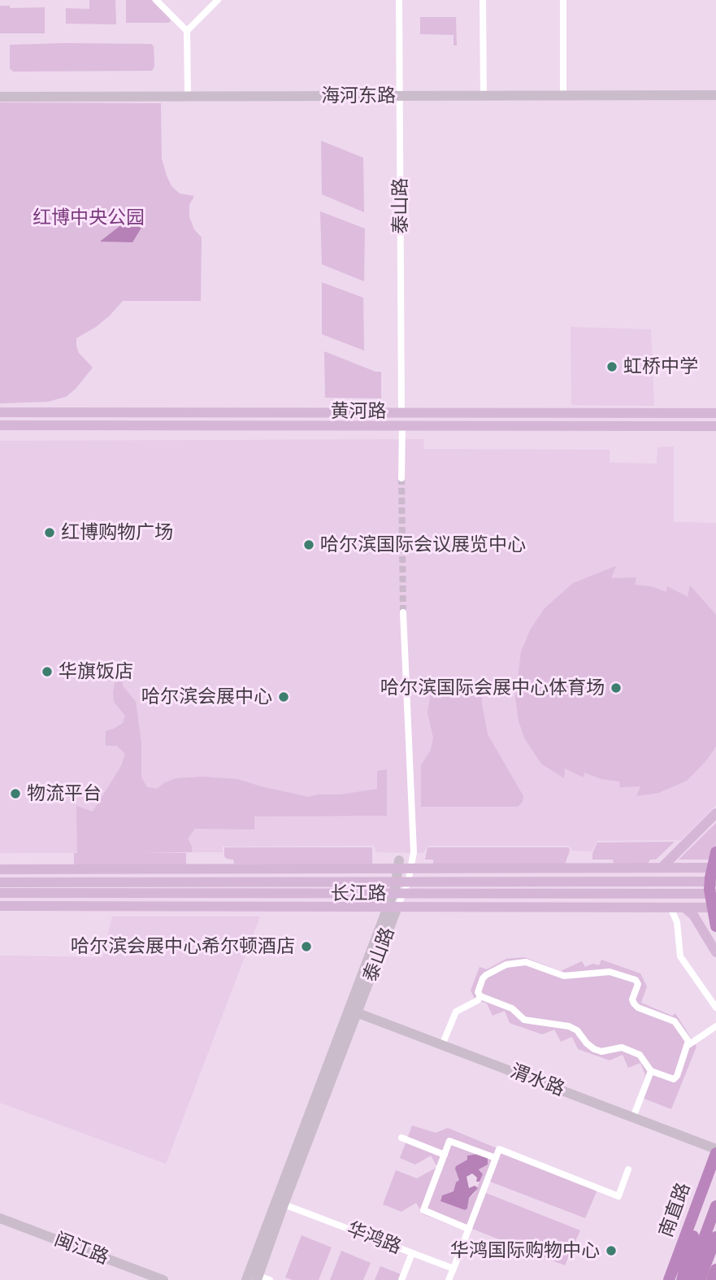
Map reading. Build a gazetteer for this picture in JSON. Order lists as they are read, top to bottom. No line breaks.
{"streets":{"highway":["南直路"],"main road":["海河东路","泰山路","黄河路","长江路","渭水路","闽江路"],"street":["华鸿路"]},"crossings":[["海河东路","泰山路"],["泰山路","黄河路"],["泰山路","长江路"],["泰山路","渭水路"],["泰山路","华鸿路"],["渭水路","南直路"]],"parks":["红博中央公园"],"places":["虹桥中学","红博购物广场","哈尔滨国际会议展览中心","华旗饭店","哈尔滨国际会展中心体育场","哈尔滨会展中心","物流平台","哈尔滨会展中心希尔顿酒店","华鸿国际购物中心"]}
